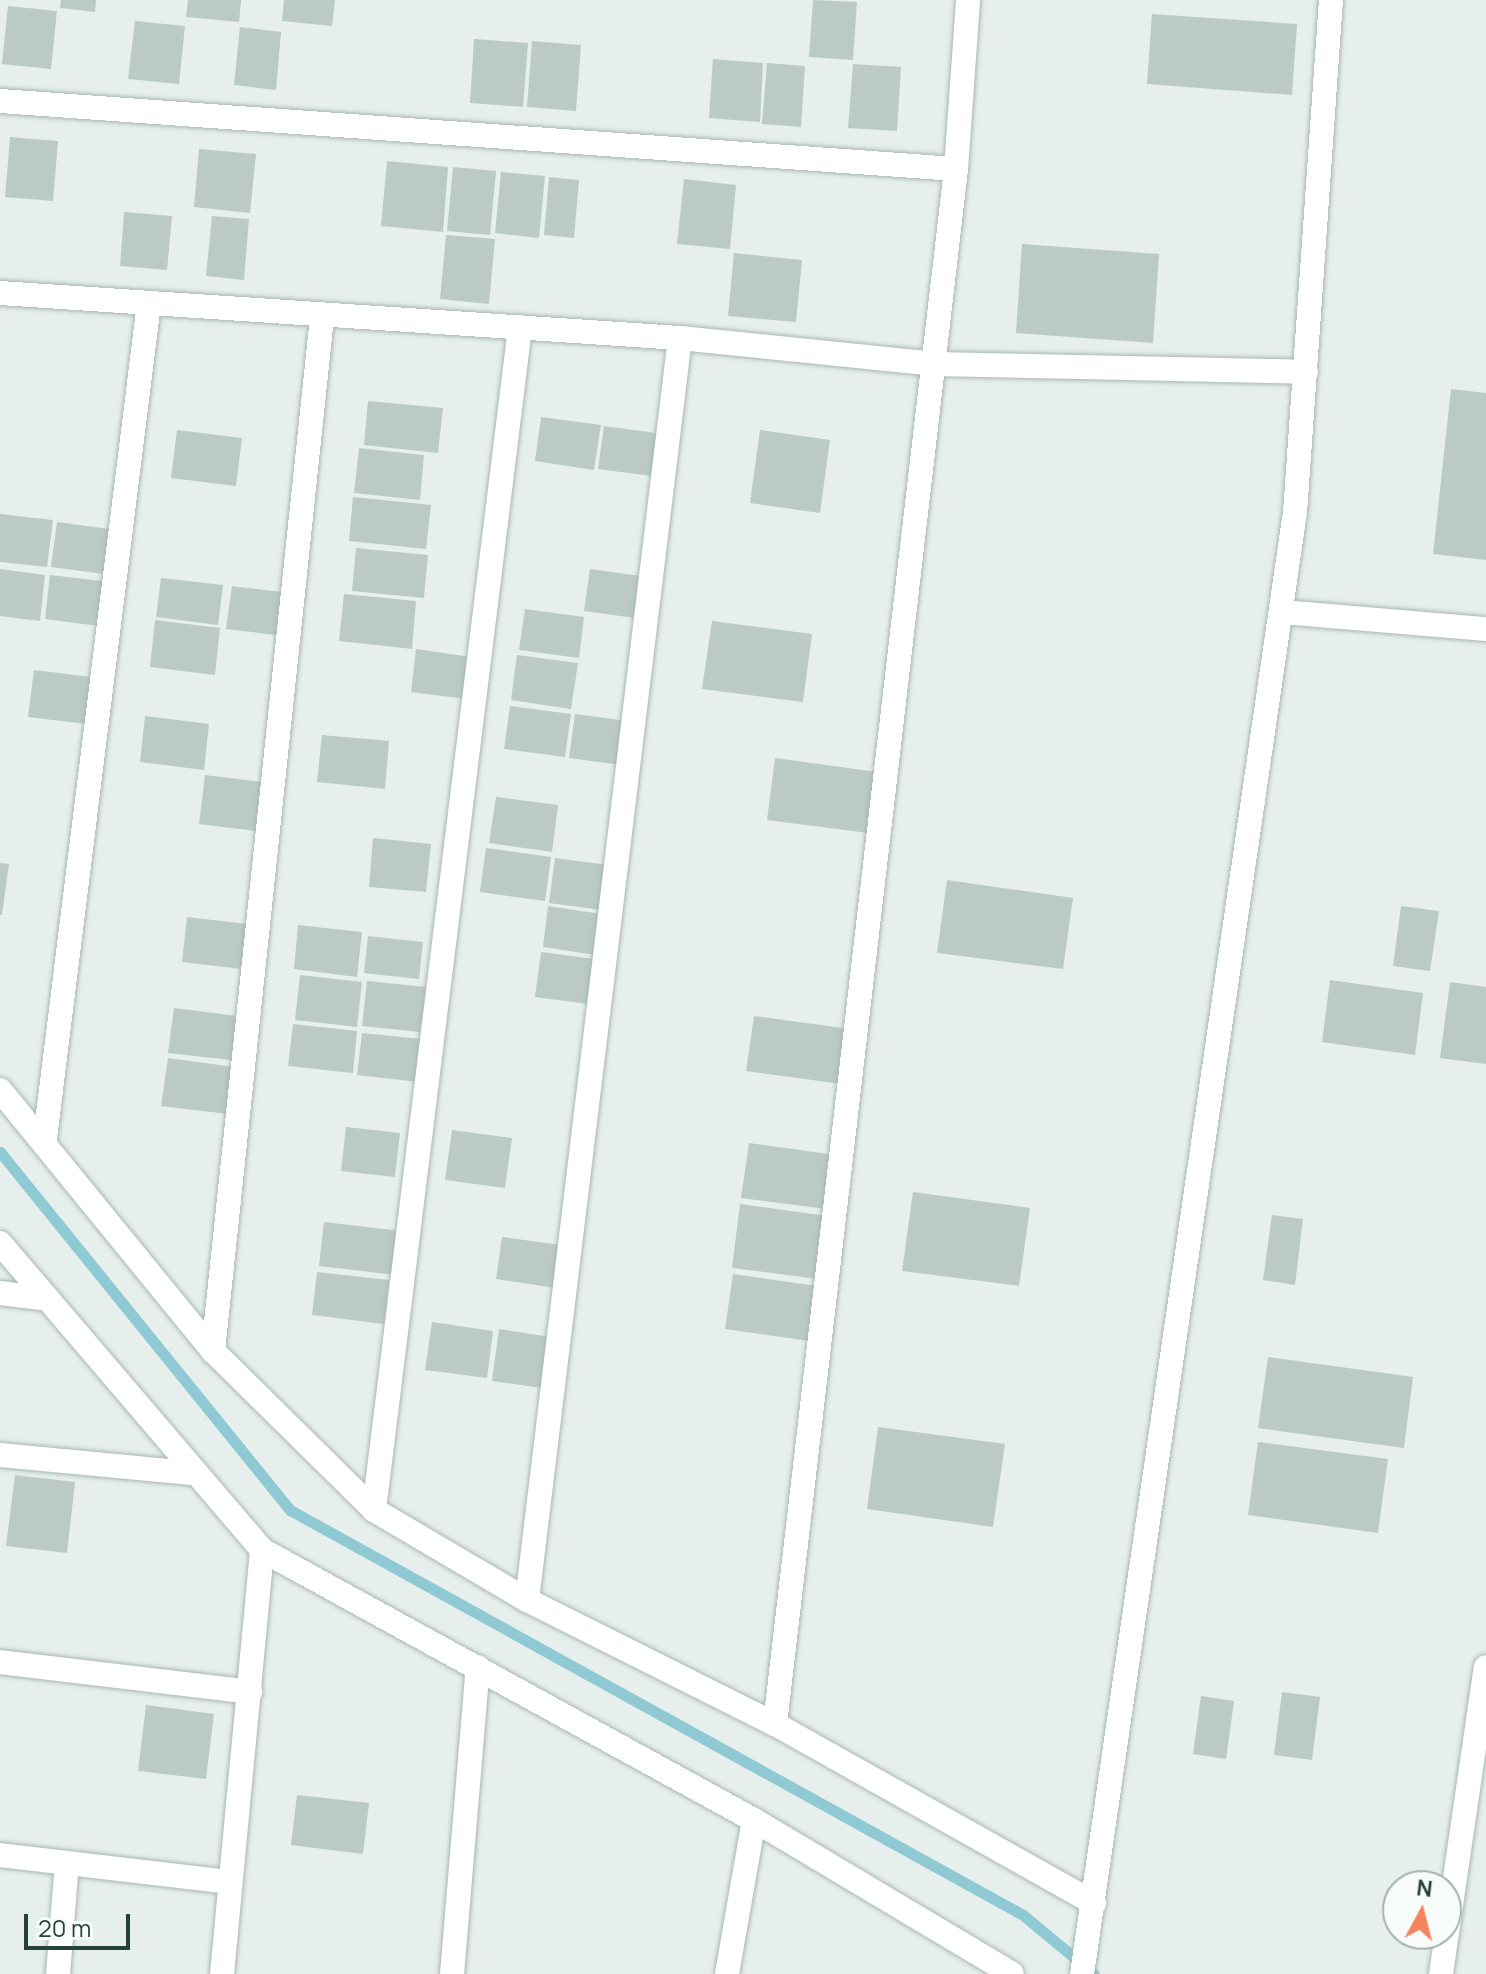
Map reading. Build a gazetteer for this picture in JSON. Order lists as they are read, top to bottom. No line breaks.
{"scale_bar":"20 m","north":"top"}
